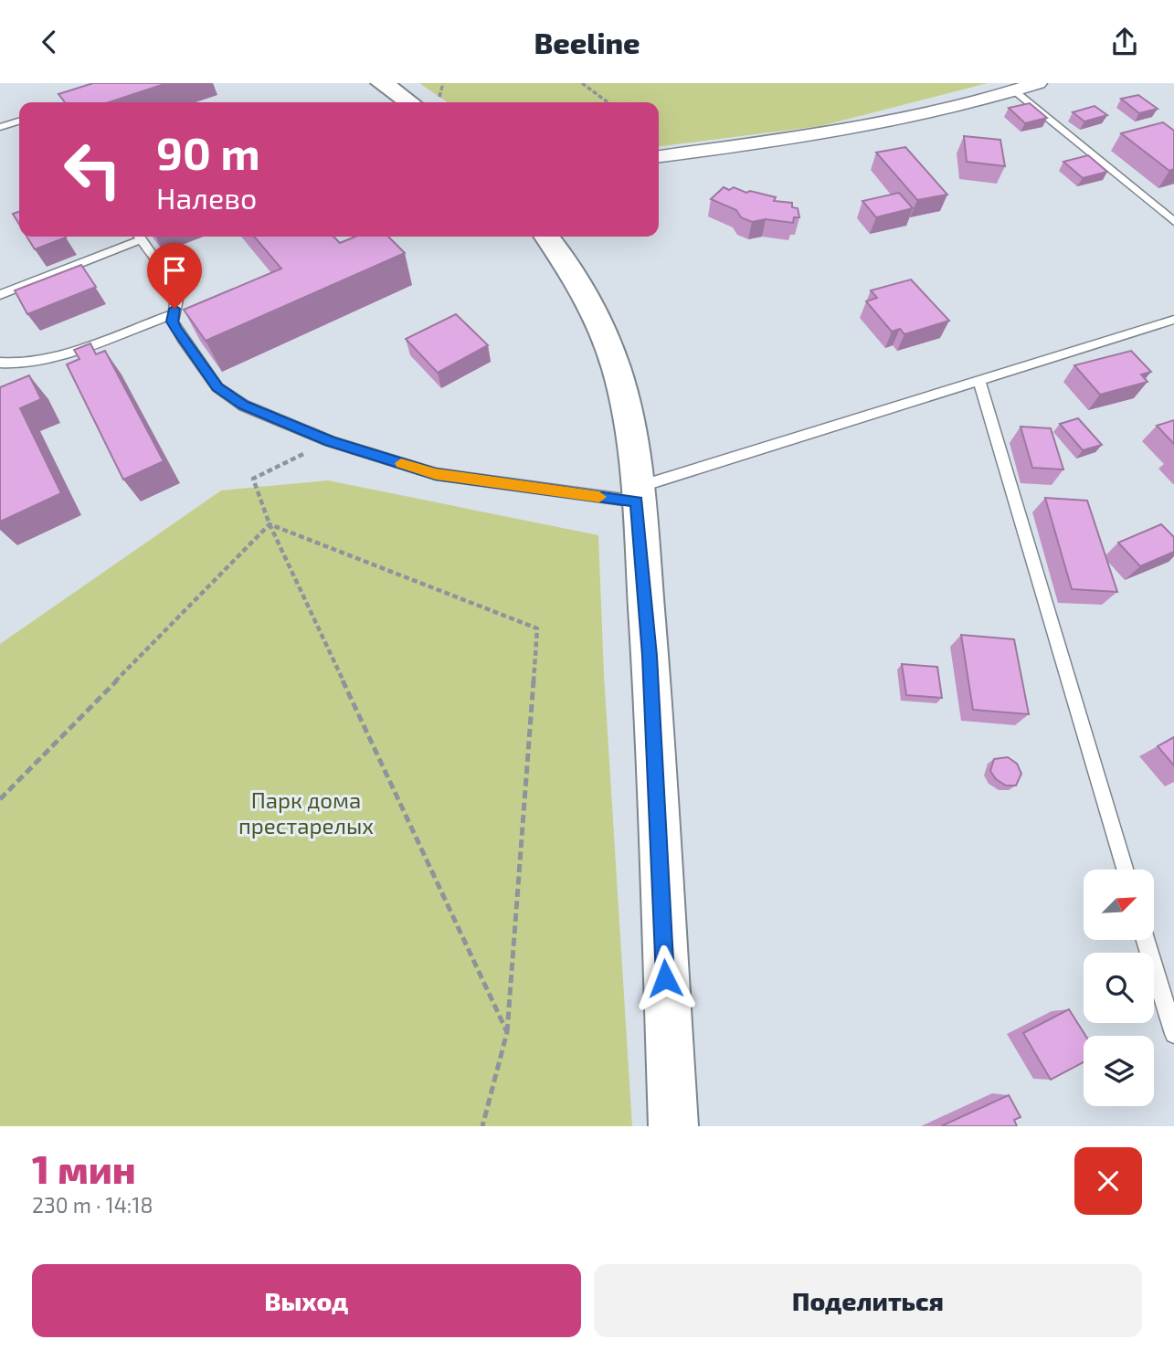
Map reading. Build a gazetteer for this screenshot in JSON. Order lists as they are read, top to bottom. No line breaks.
{"parks":["Парк дома престарелых"],"north":"top right","page":{"header":"Beeline","turn":["90 m","Налево"],"heading":["1 мин","230 m · 14:18"],"buttons":["Выход","Поделиться"]}}
